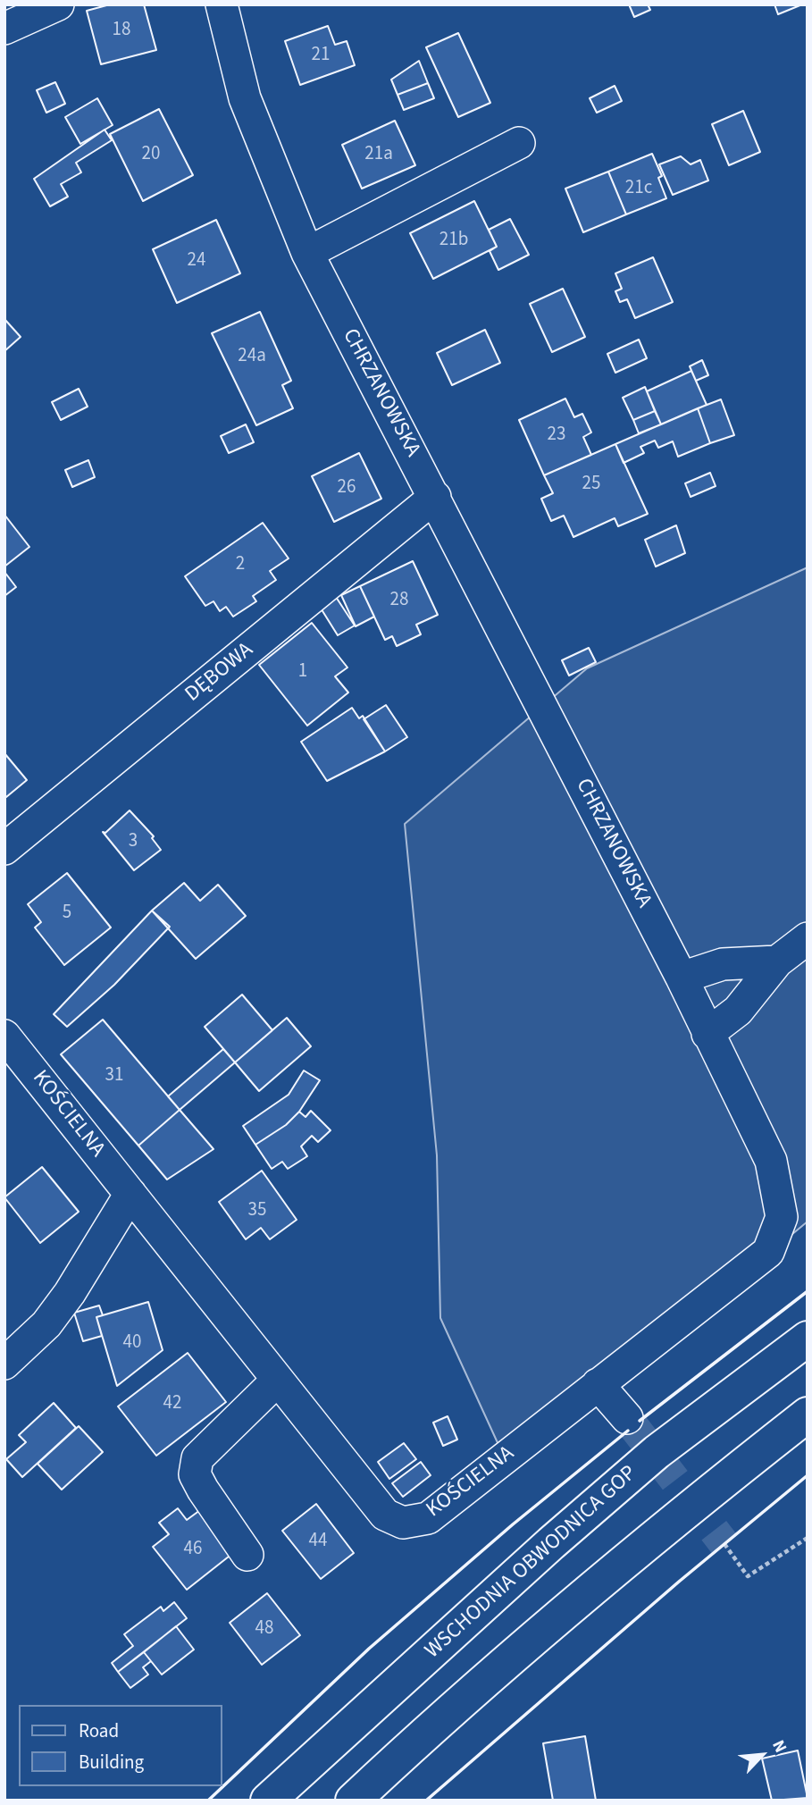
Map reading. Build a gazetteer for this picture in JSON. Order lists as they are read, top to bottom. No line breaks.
{"streets":{"highway":["WSCHODNIA OBWODNICA GOP"],"street":["CHRZANOWSKA","DĘBOWA","KOŚCIELNA"]},"crossings":[["CHRZANOWSKA","DĘBOWA"],["CHRZANOWSKA","KOŚCIELNA"]],"house_numbers":["18","21","20","21a","21c","21b","24","24a","23","25","26","2","28","1","3","5","31","35","40","42","44","46","48"],"legend":["Road","Building"],"north":"top right"}
